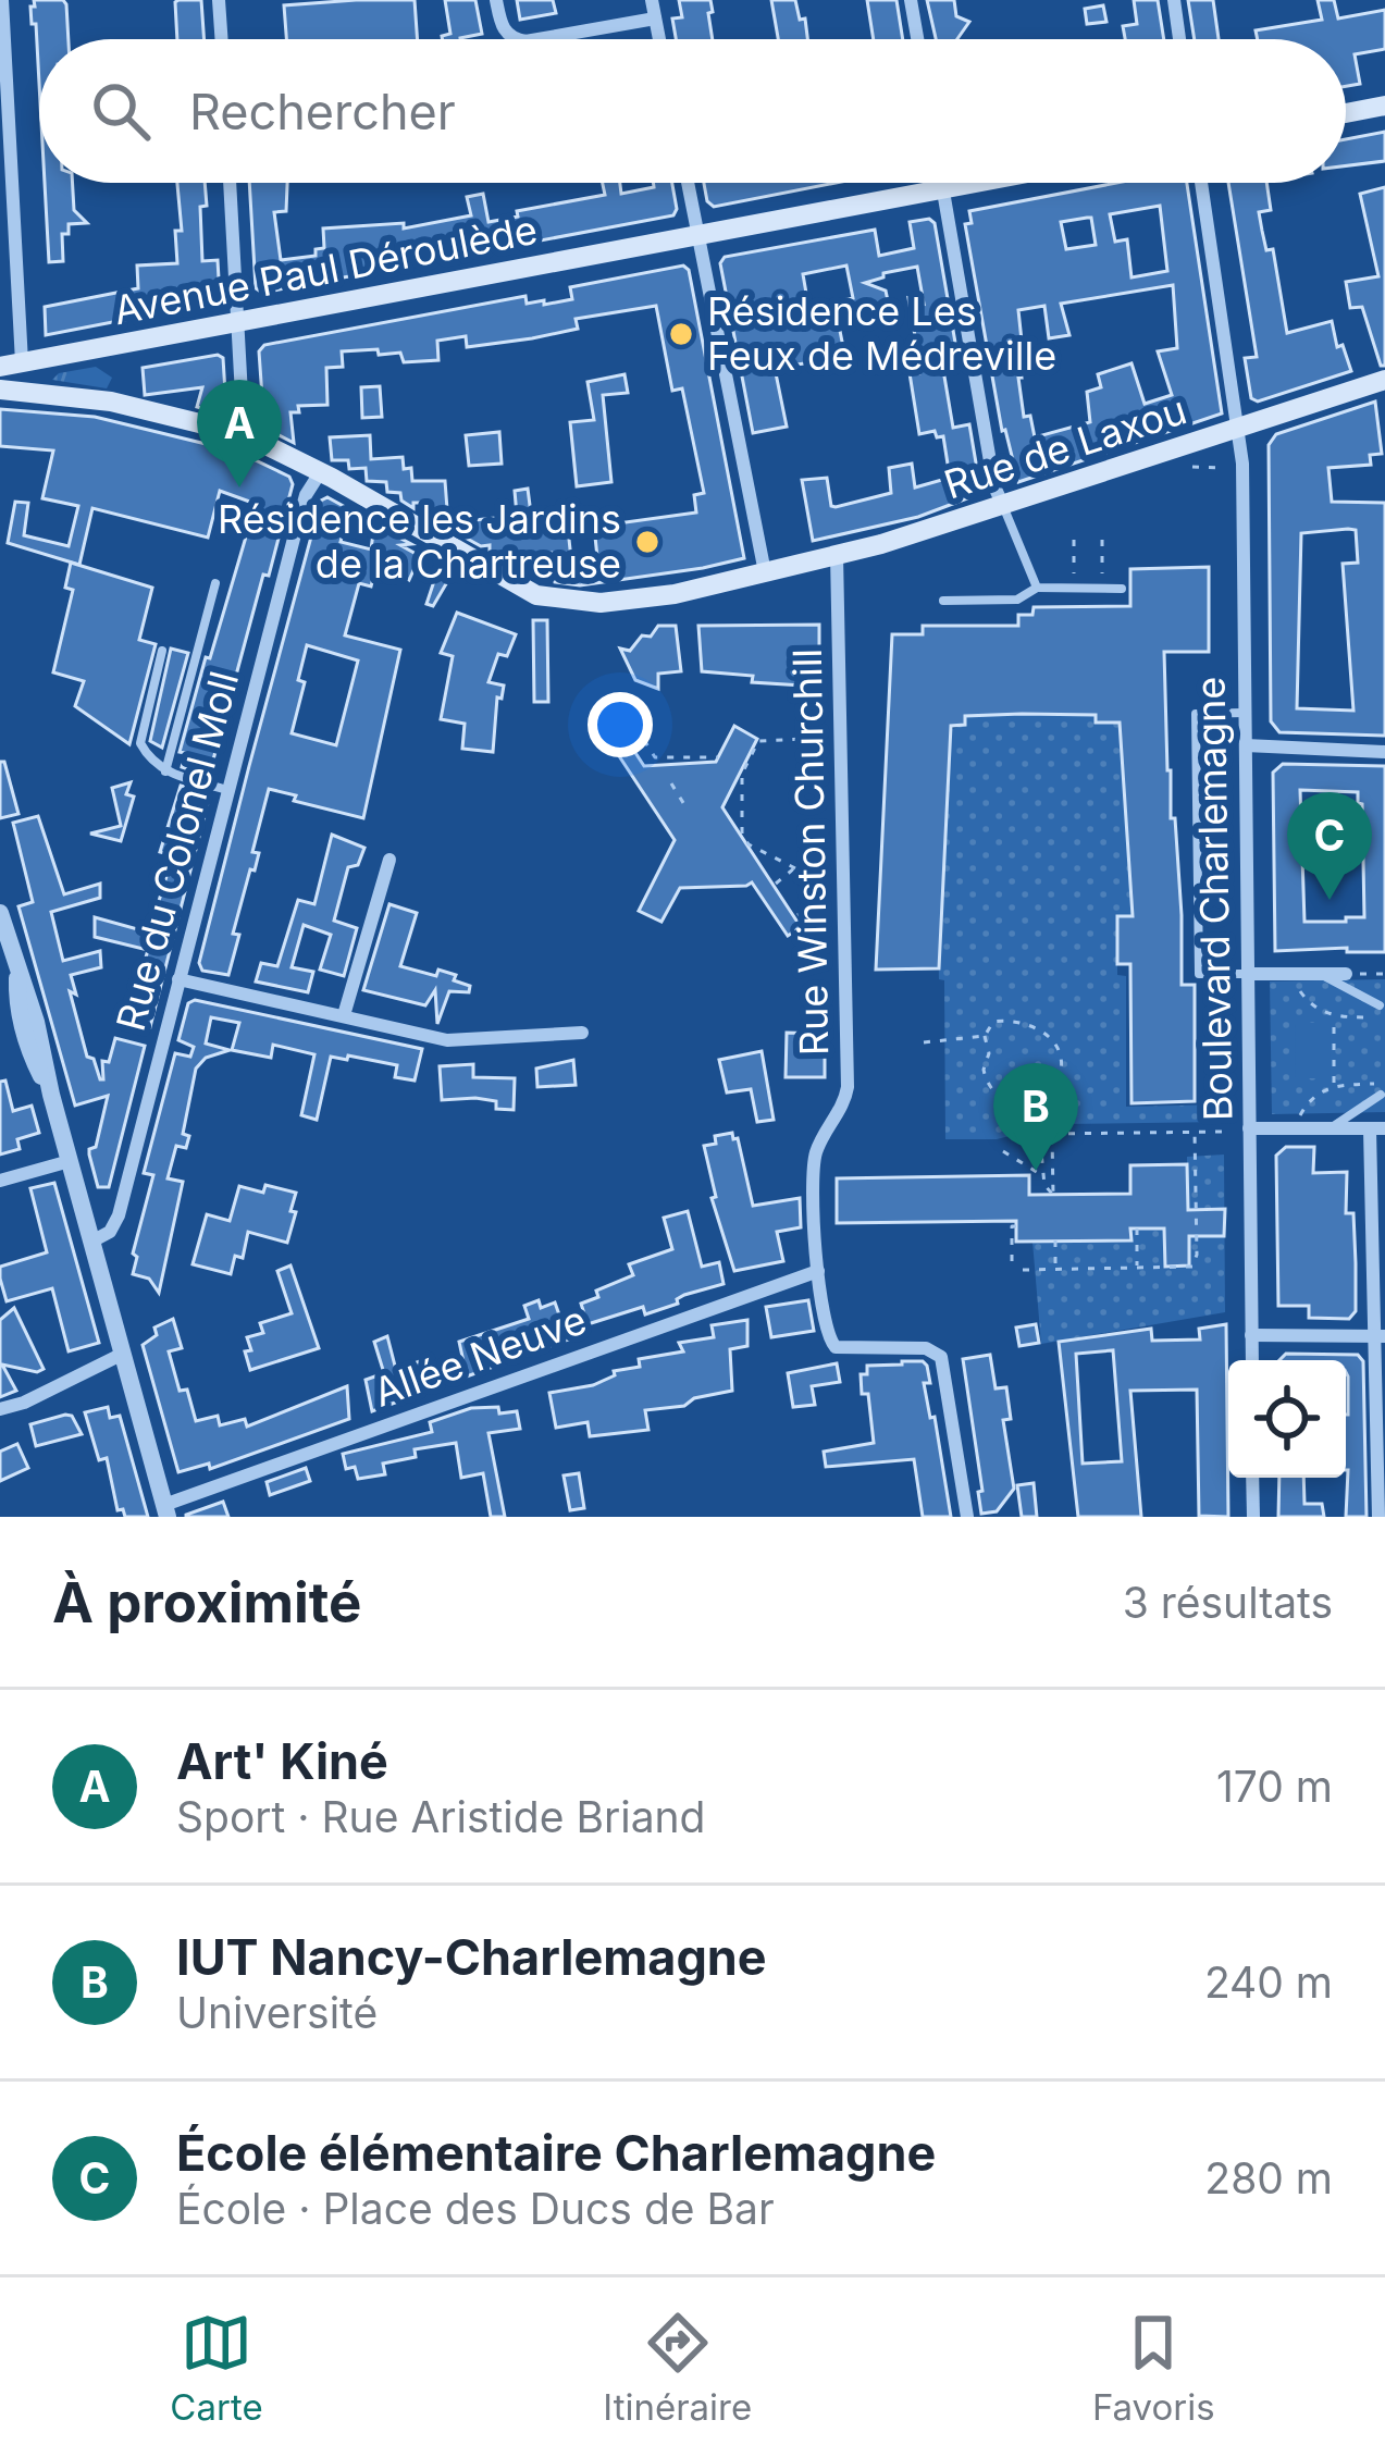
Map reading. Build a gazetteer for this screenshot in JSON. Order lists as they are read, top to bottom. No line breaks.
{"streets":{"main road":["Avenue Paul Déroulède","Rue de Laxou"],"street":["Rue du Colonel Moll","Rue Winston Churchill","Boulevard Charlemagne","Allée Neuve"]},"crossings":[["Rue de Laxou","Rue du Colonel Moll"],["Rue de Laxou","Rue Winston Churchill"],["Rue de Laxou","Boulevard Charlemagne"],["Rue Winston Churchill","Allée Neuve"]],"places":["Résidence Les Feux de Médreville","Résidence les Jardins de la Chartreuse"],"page":{"search":"Rechercher","pins":["A","C","B"],"heading":["À proximité","3 résultats"],"list":[{"mark":"A","name":"Art' Kiné","note":"Sport · Rue Aristide Briand","value":"170 m"},{"mark":"B","name":"IUT Nancy-Charlemagne","note":"Université","value":"240 m"},{"mark":"C","name":"École élémentaire Charlemagne","note":"École · Place des Ducs de Bar","value":"280 m"}],"nav":["Carte","Itinéraire","Favoris"]}}
